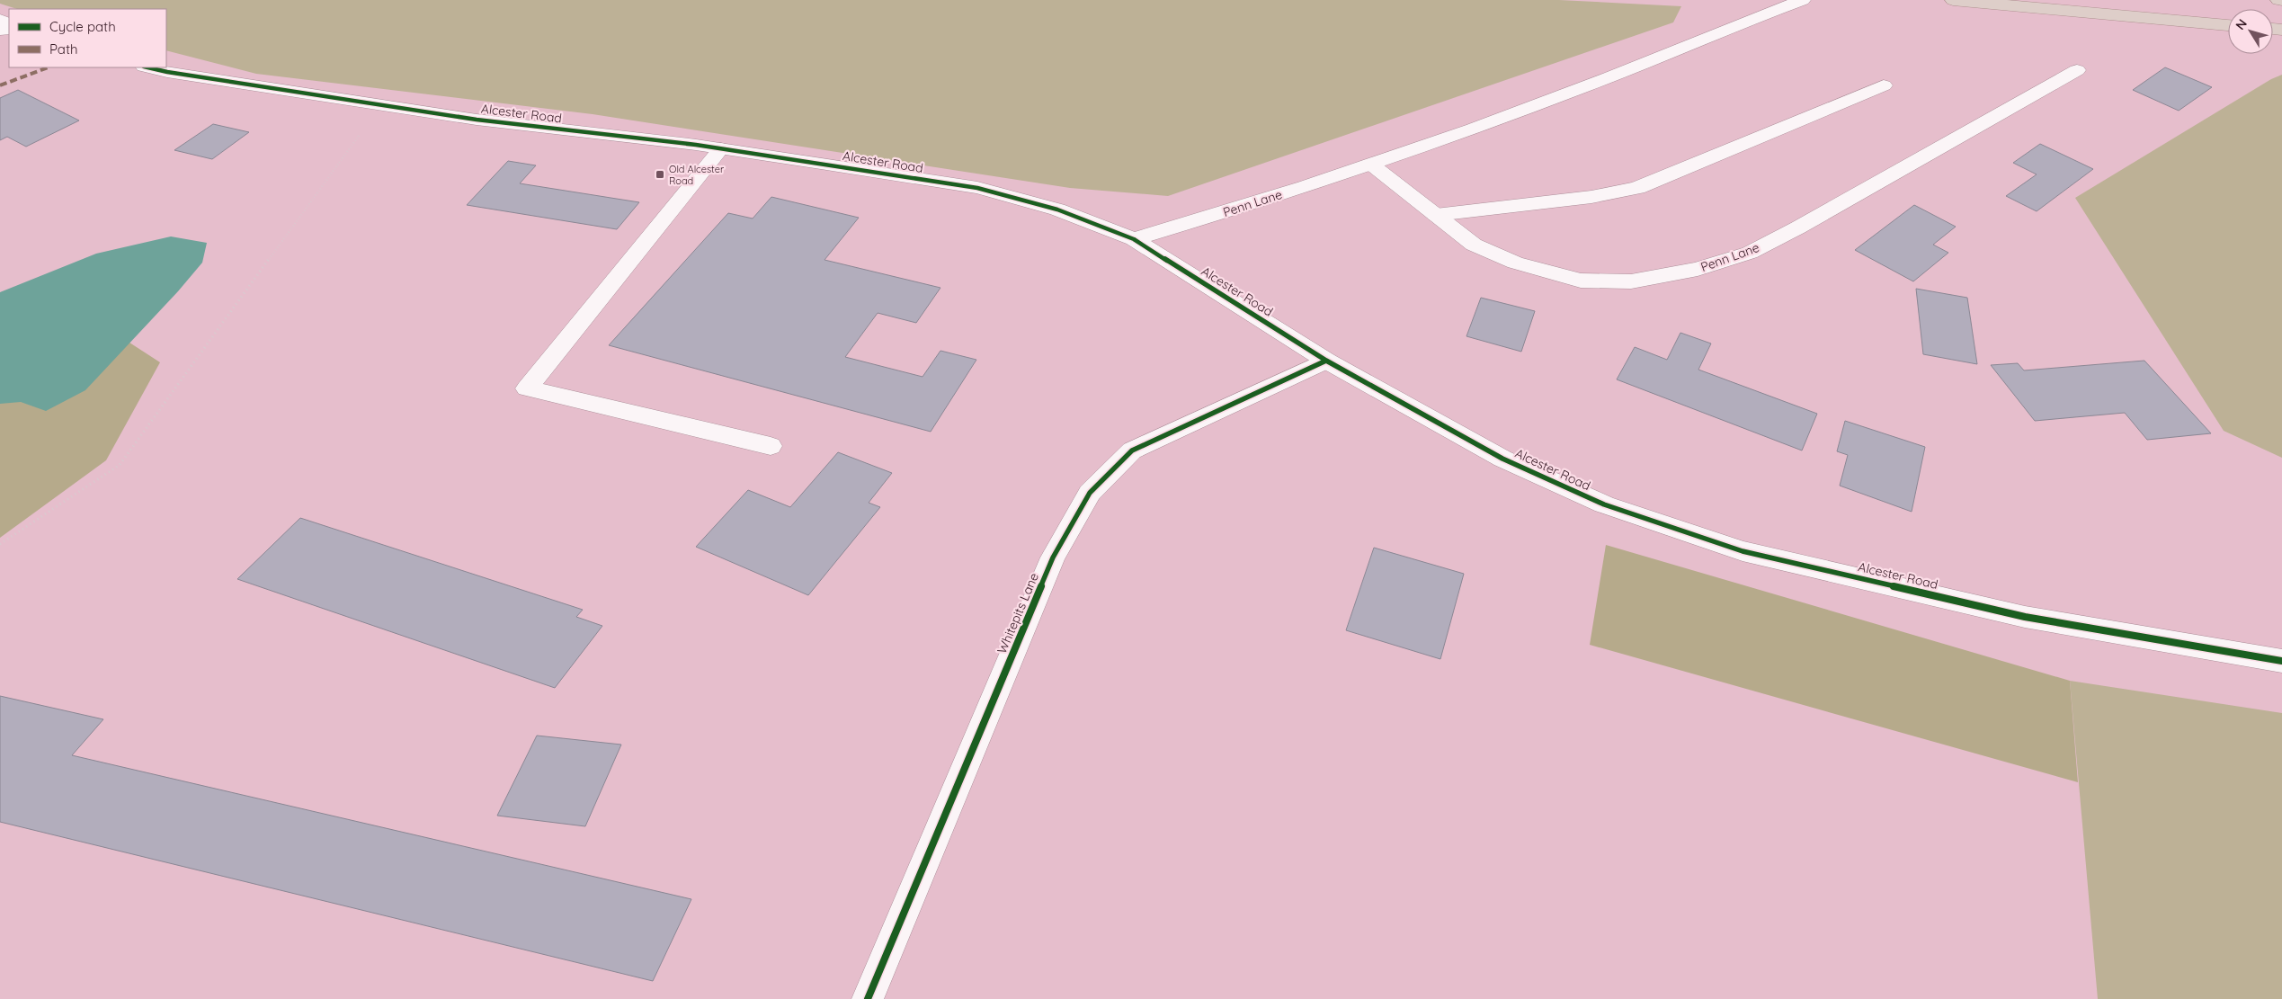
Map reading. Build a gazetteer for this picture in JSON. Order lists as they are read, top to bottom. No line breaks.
{"streets":{"street":["Alcester Road","Penn Lane","Whitepits Lane"]},"crossings":[["Alcester Road","Penn Lane"],["Alcester Road","Whitepits Lane"]],"places":{"transit":["Old Alcester Road"]},"legend":["Cycle path","Path"],"north":"top left"}
